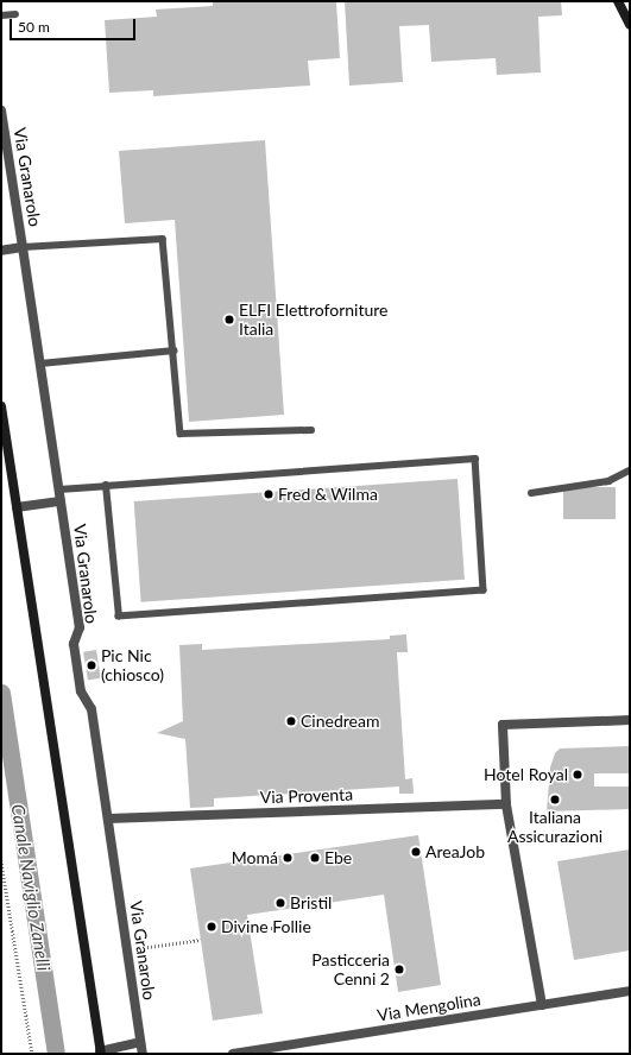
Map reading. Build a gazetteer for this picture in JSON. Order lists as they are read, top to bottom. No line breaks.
{"streets":{"street":["Via Granarolo","Via Proventa","Via Mengolina"]},"crossings":[["Via Granarolo","Via Proventa"]],"water":["Canale Naviglio Zanelli"],"places":["ELFI Elettroforniture Italia","Fred & Wilma","Pic Nic (chiosco)","Cinedream","Hotel Royal","Italiana Assicurazioni","AreaJob","Momá","Ebe","Bristil","Divine Follie","Pasticceria Cenni 2"],"scale_bar":"50 m"}
